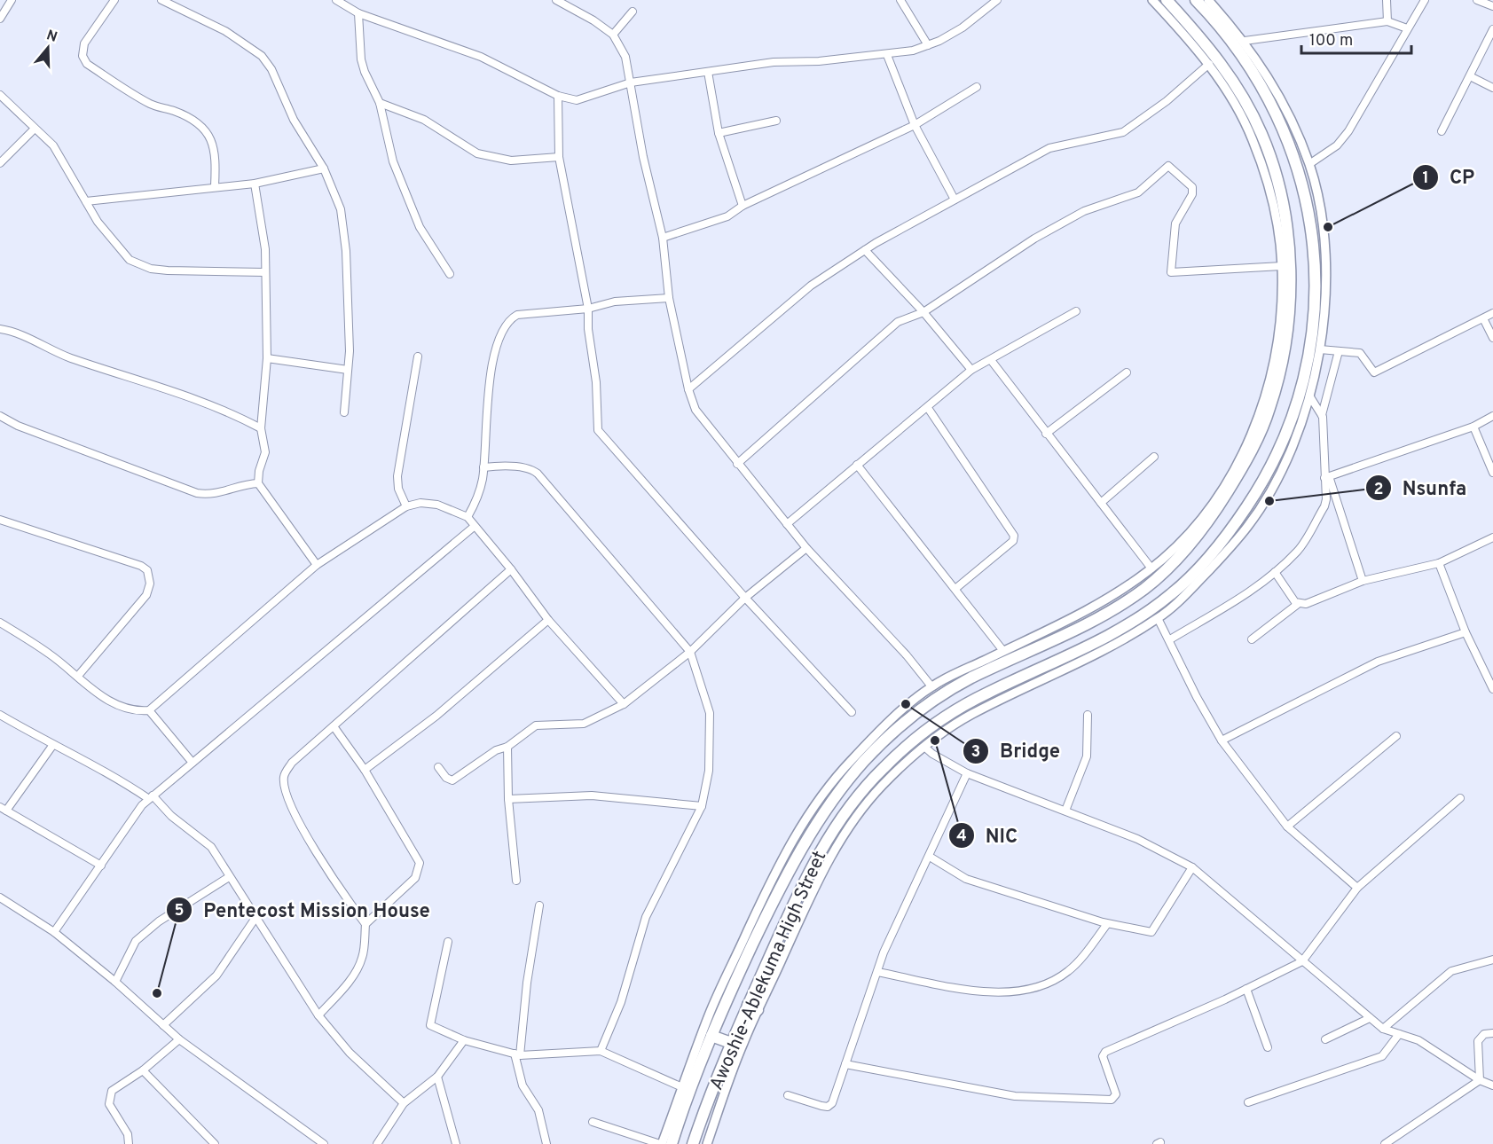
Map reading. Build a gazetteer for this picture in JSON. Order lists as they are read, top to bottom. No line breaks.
{"streets":{"main road":["Awoshie-Ablekuma High Street"]},"places":["CP","Nsunfa","Bridge","NIC","Pentecost Mission House"],"scale_bar":"100 m","north":"top"}
